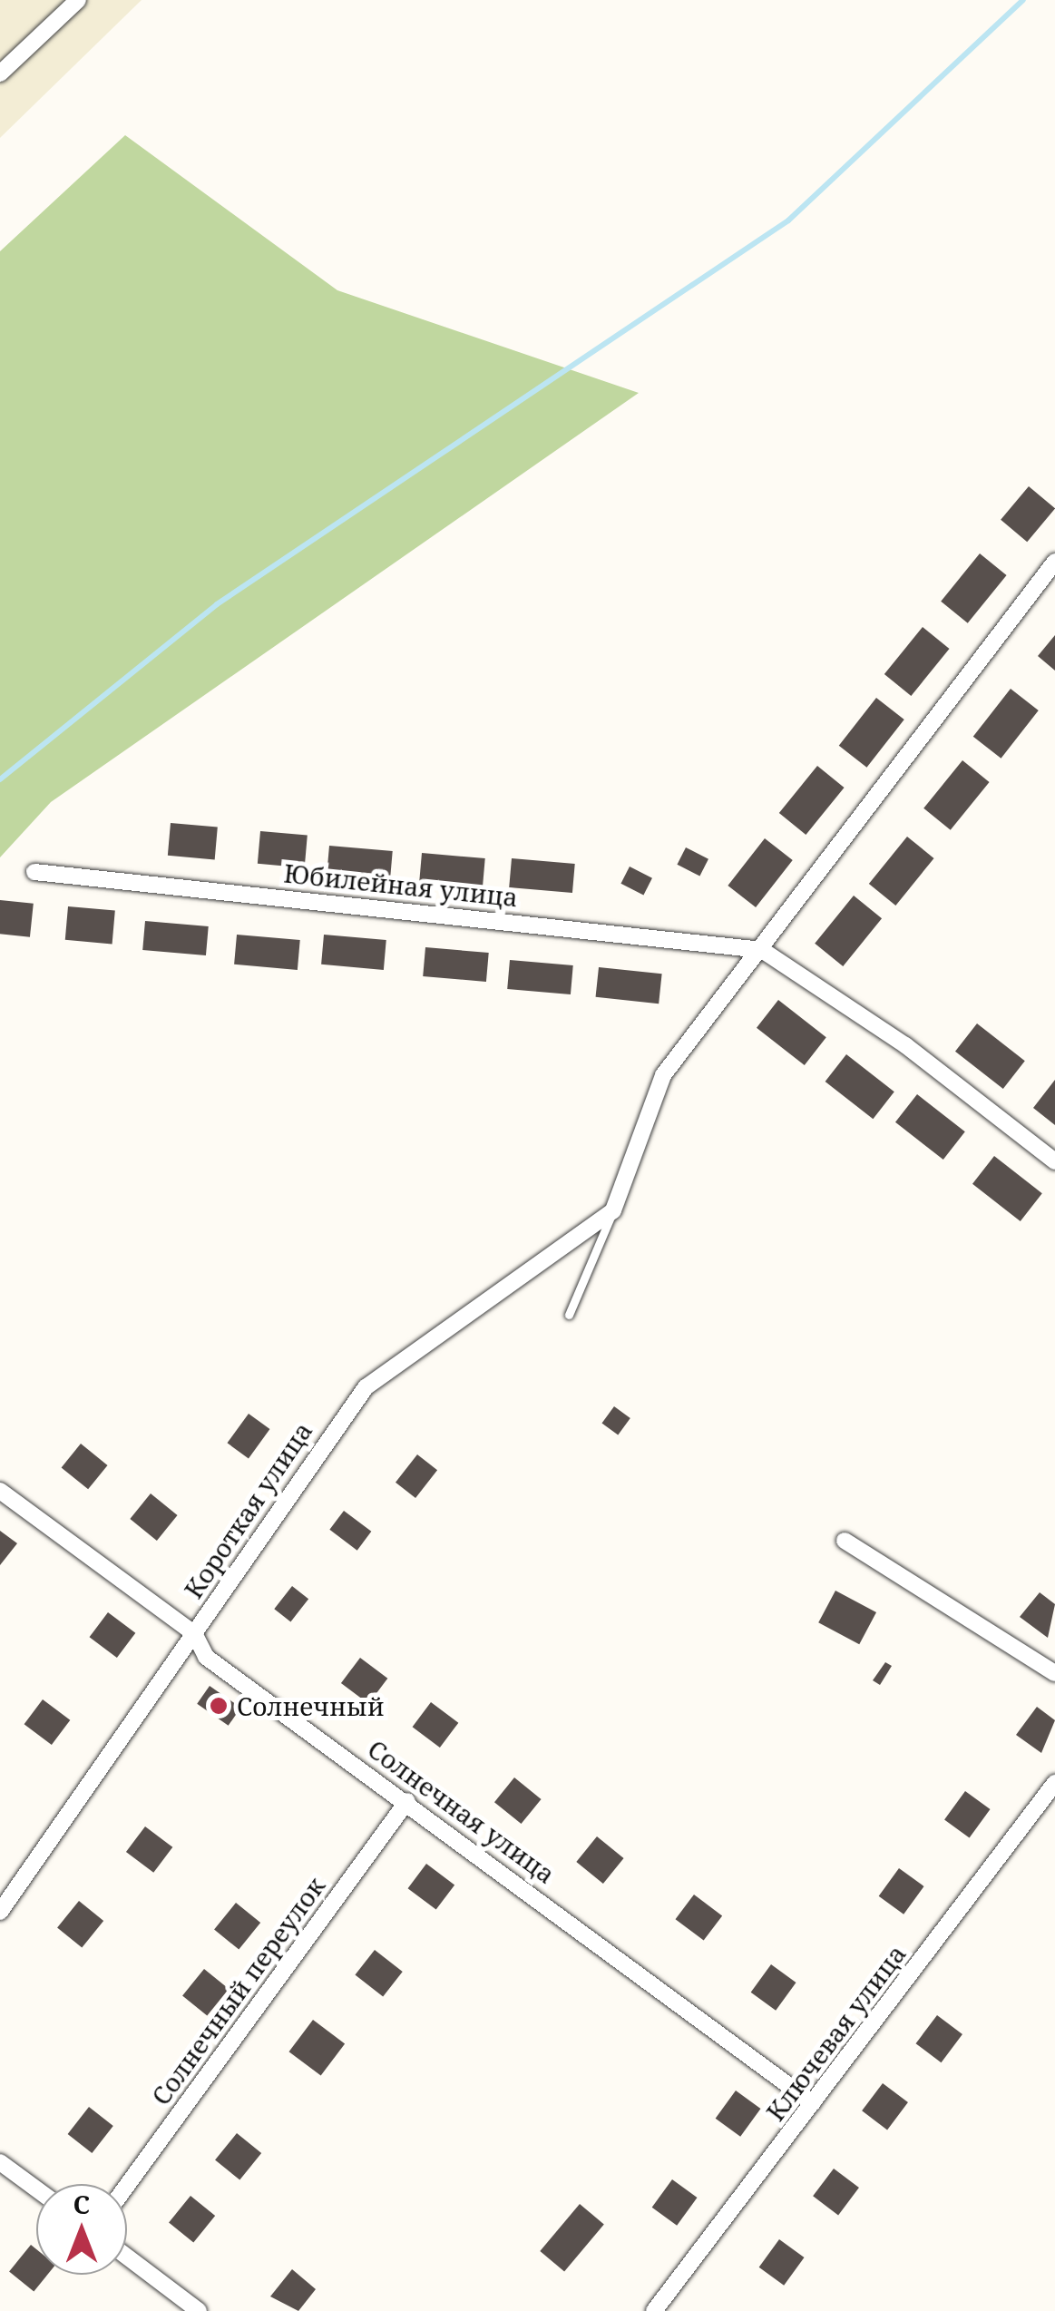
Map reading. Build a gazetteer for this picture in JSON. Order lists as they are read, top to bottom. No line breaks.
{"streets":{"street":["Юбилейная улица","Короткая улица","Солнечная улица","Солнечный переулок","Ключевая улица"]},"crossings":[["Короткая улица","Солнечная улица"],["Солнечная улица","Солнечный переулок"],["Солнечная улица","Ключевая улица"]],"places":["Солнечный"],"north":"top"}
